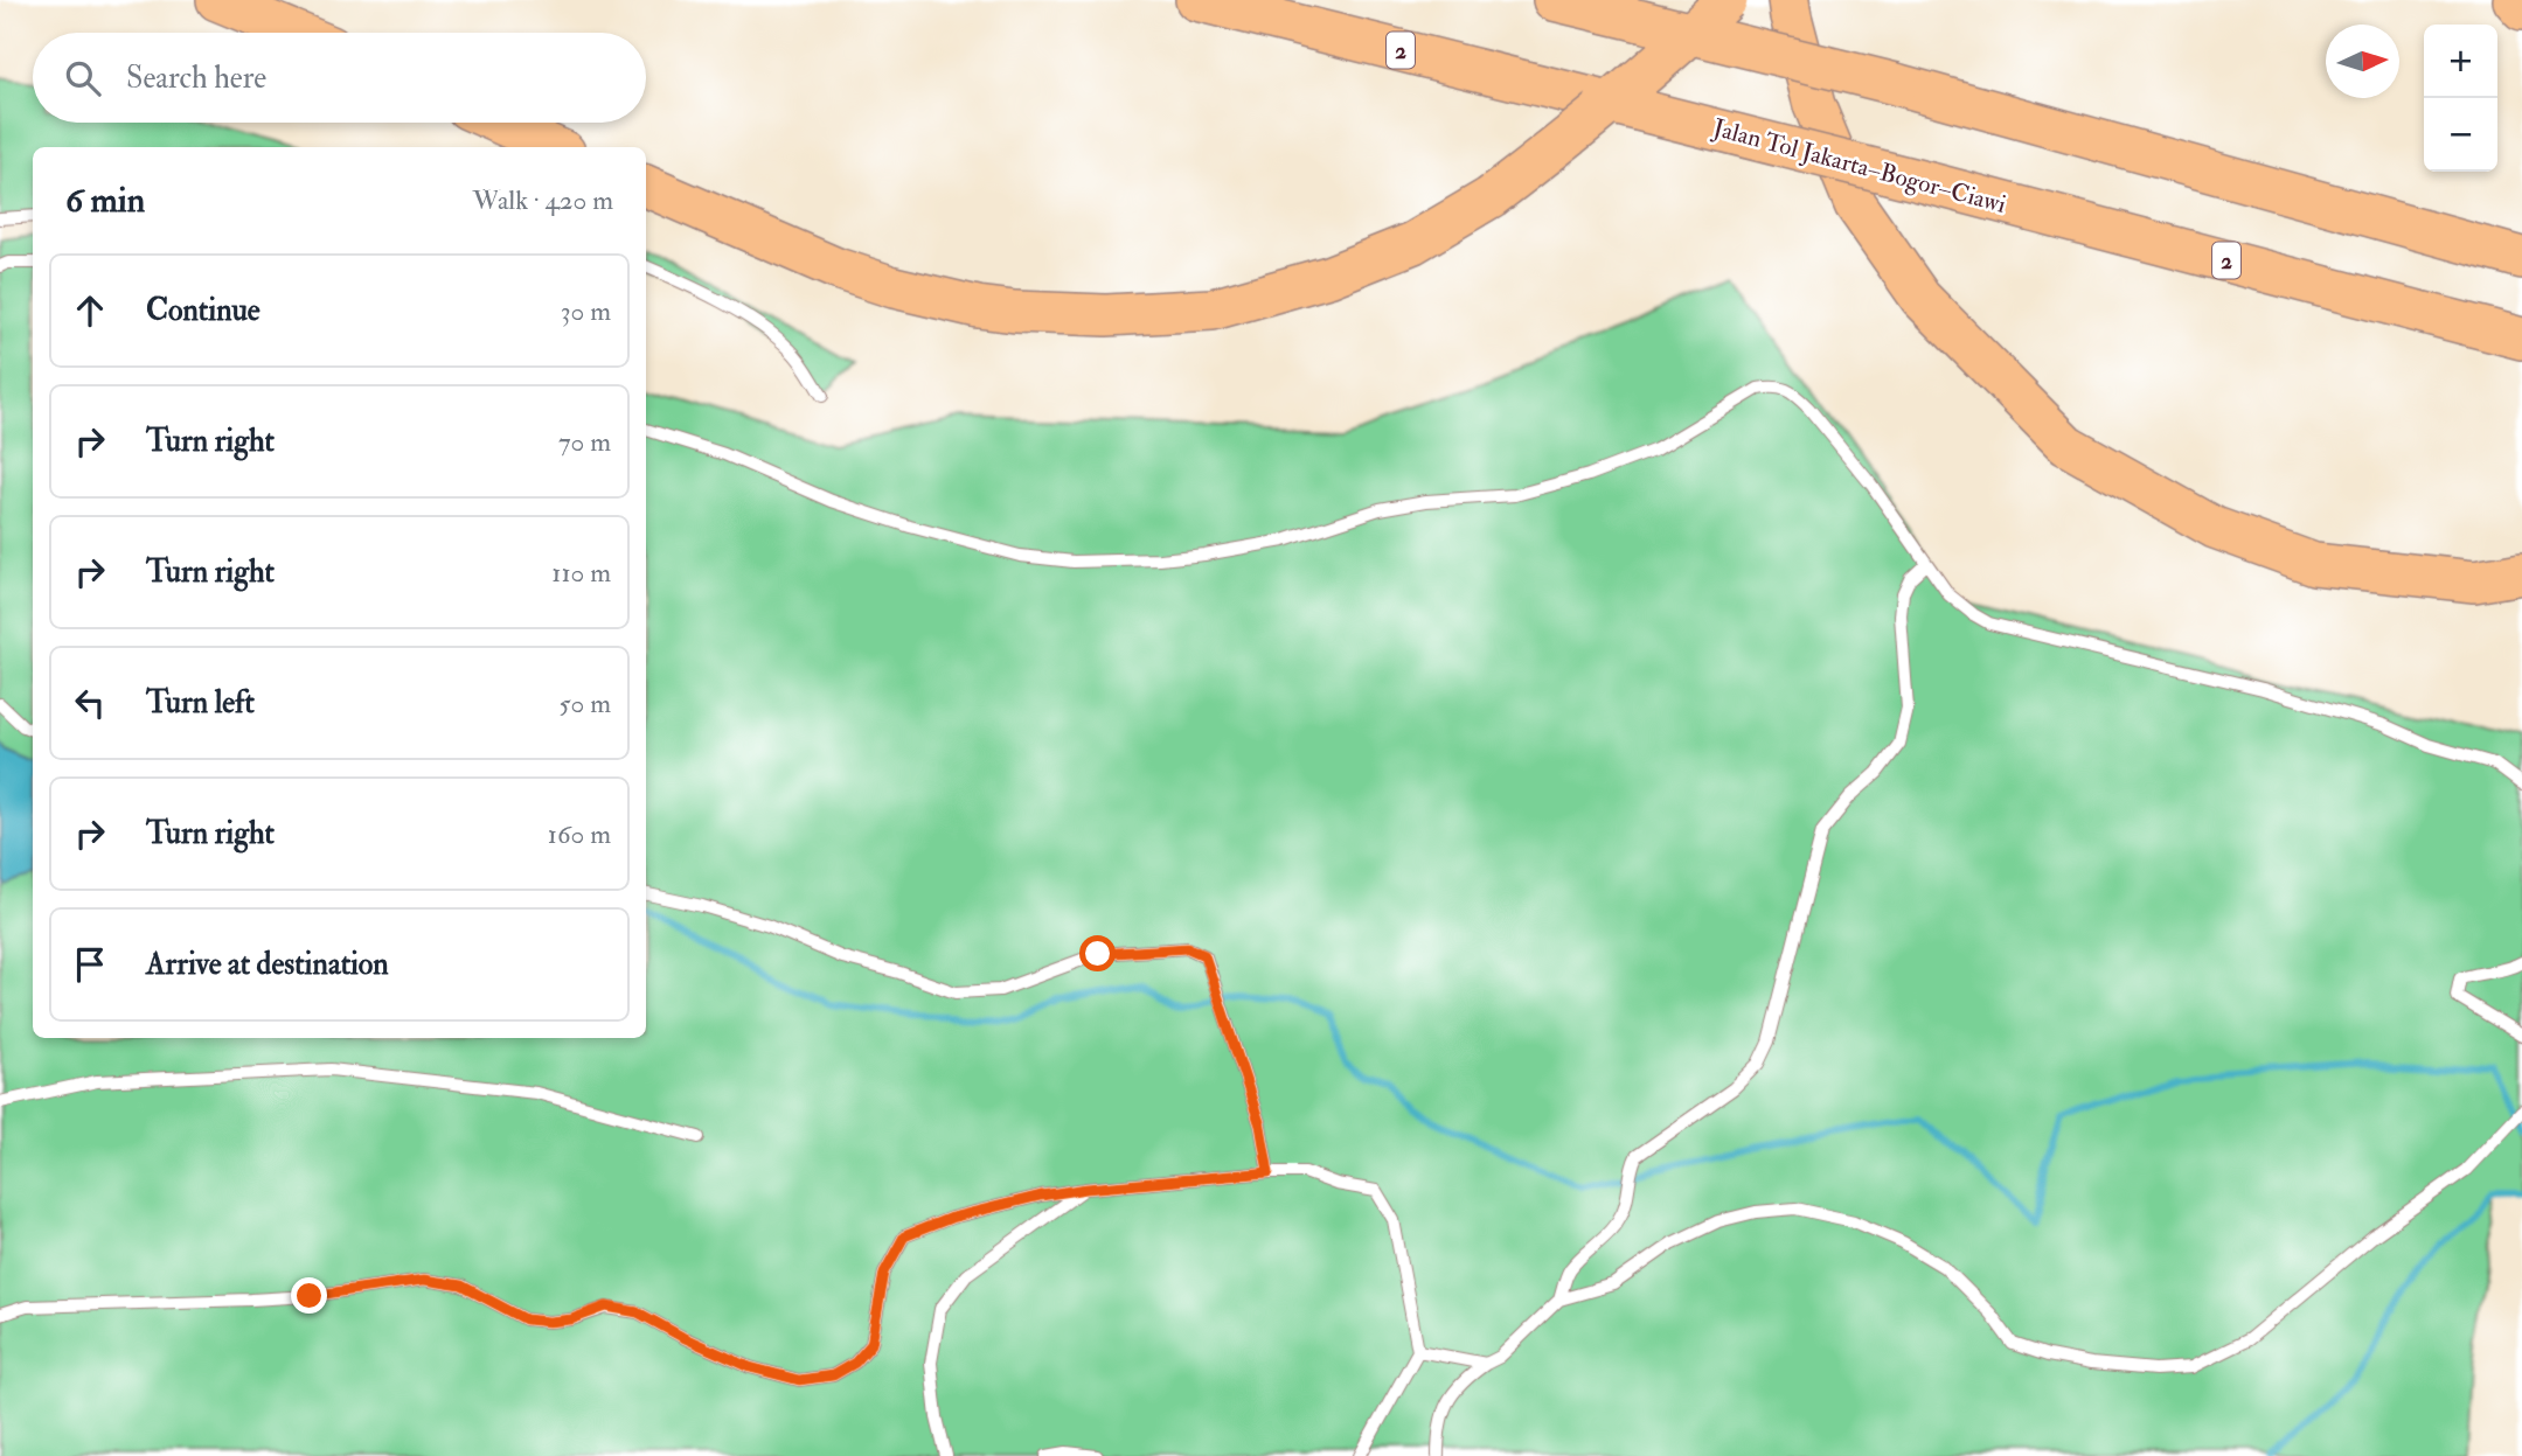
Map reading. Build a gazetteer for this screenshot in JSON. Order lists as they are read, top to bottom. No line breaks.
{"streets":{"highway":["2","Jalan Tol Jakarta–Bogor–Ciawi"]},"north":"right","page":{"map_buttons":["+","−"],"search":"Search here","heading":["6 min","Walk · 420 m"],"list":[["Continue","30 m"],["Turn right","70 m"],["Turn right","110 m"],["Turn left","50 m"],["Turn right","160 m"],"Arrive at destination"]}}
